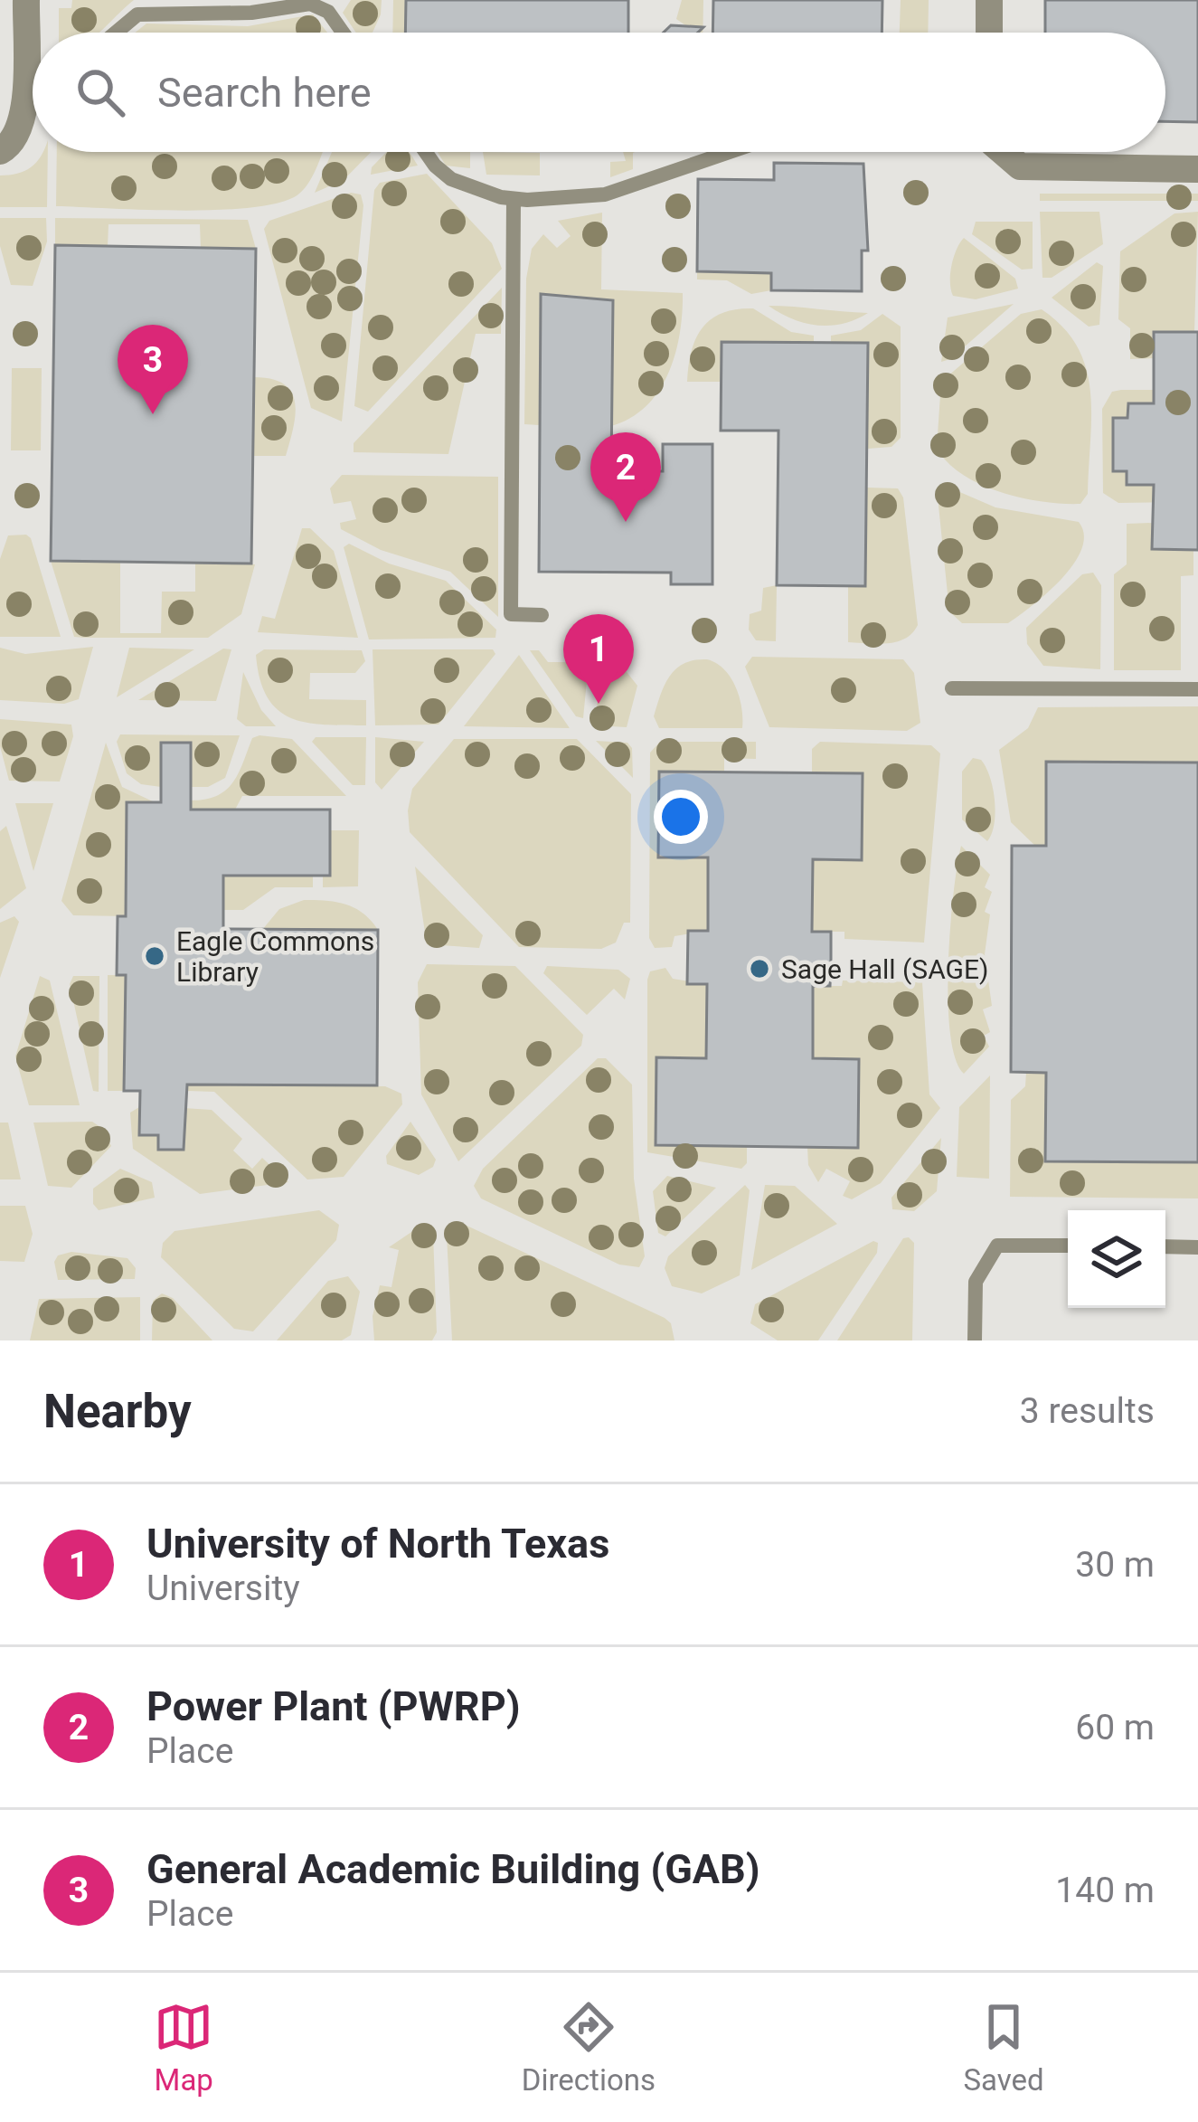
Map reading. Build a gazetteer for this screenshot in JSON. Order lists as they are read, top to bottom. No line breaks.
{"places":["Eagle Commons Library","Sage Hall (SAGE)"],"page":{"search":"Search here","pins":["3","2","1"],"heading":["Nearby","3 results"],"list":[{"mark":"1","name":"University of North Texas","note":"University","value":"30 m"},{"mark":"2","name":"Power Plant (PWRP)","note":"Place","value":"60 m"},{"mark":"3","name":"General Academic Building (GAB)","note":"Place","value":"140 m"}],"nav":["Map","Directions","Saved"]}}
